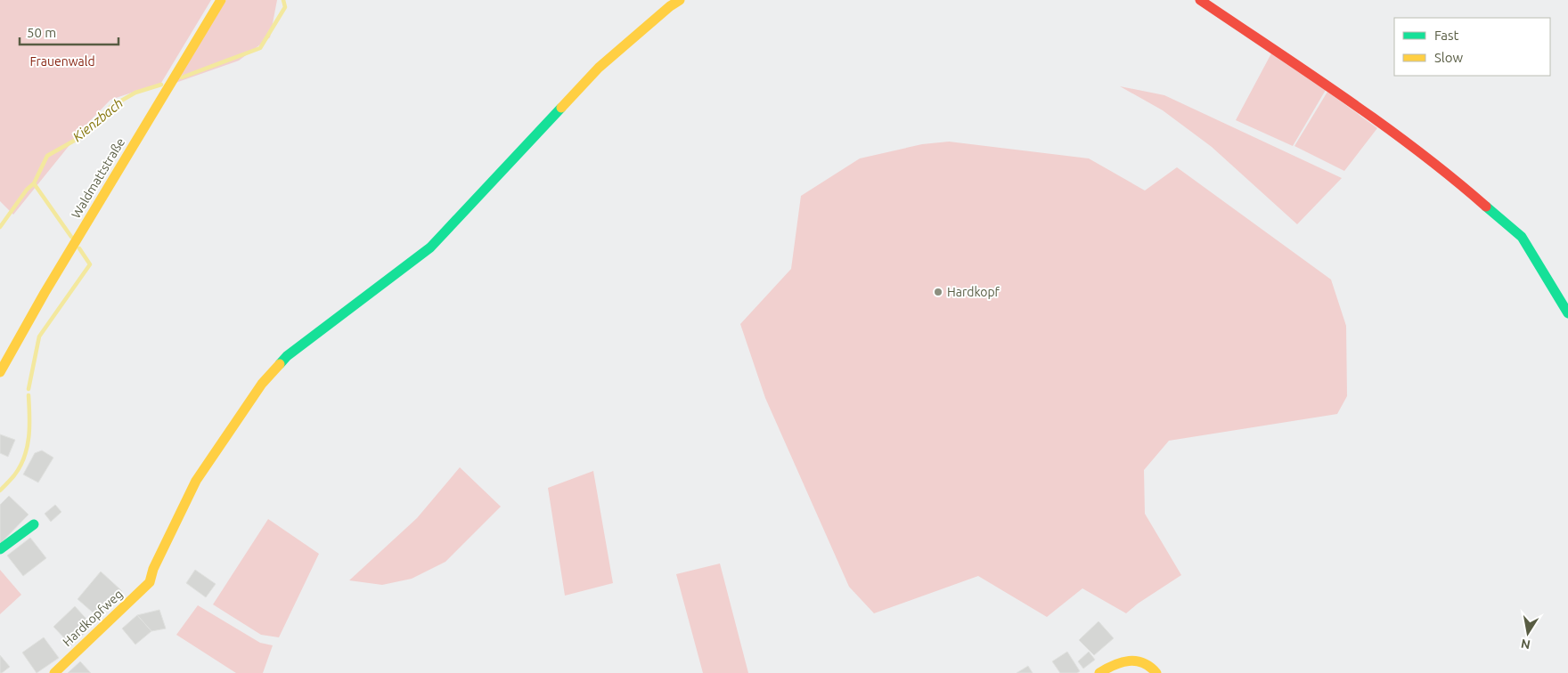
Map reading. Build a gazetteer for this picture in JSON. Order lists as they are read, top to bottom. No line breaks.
{"streets":{"street":["Waldmattstraße","Hardkopfweg"]},"water":["Kienzbach"],"parks":["Frauenwald"],"places":["Hardkopf"],"legend":["Fast","Slow"],"scale_bar":"50 m","north":"bottom"}
